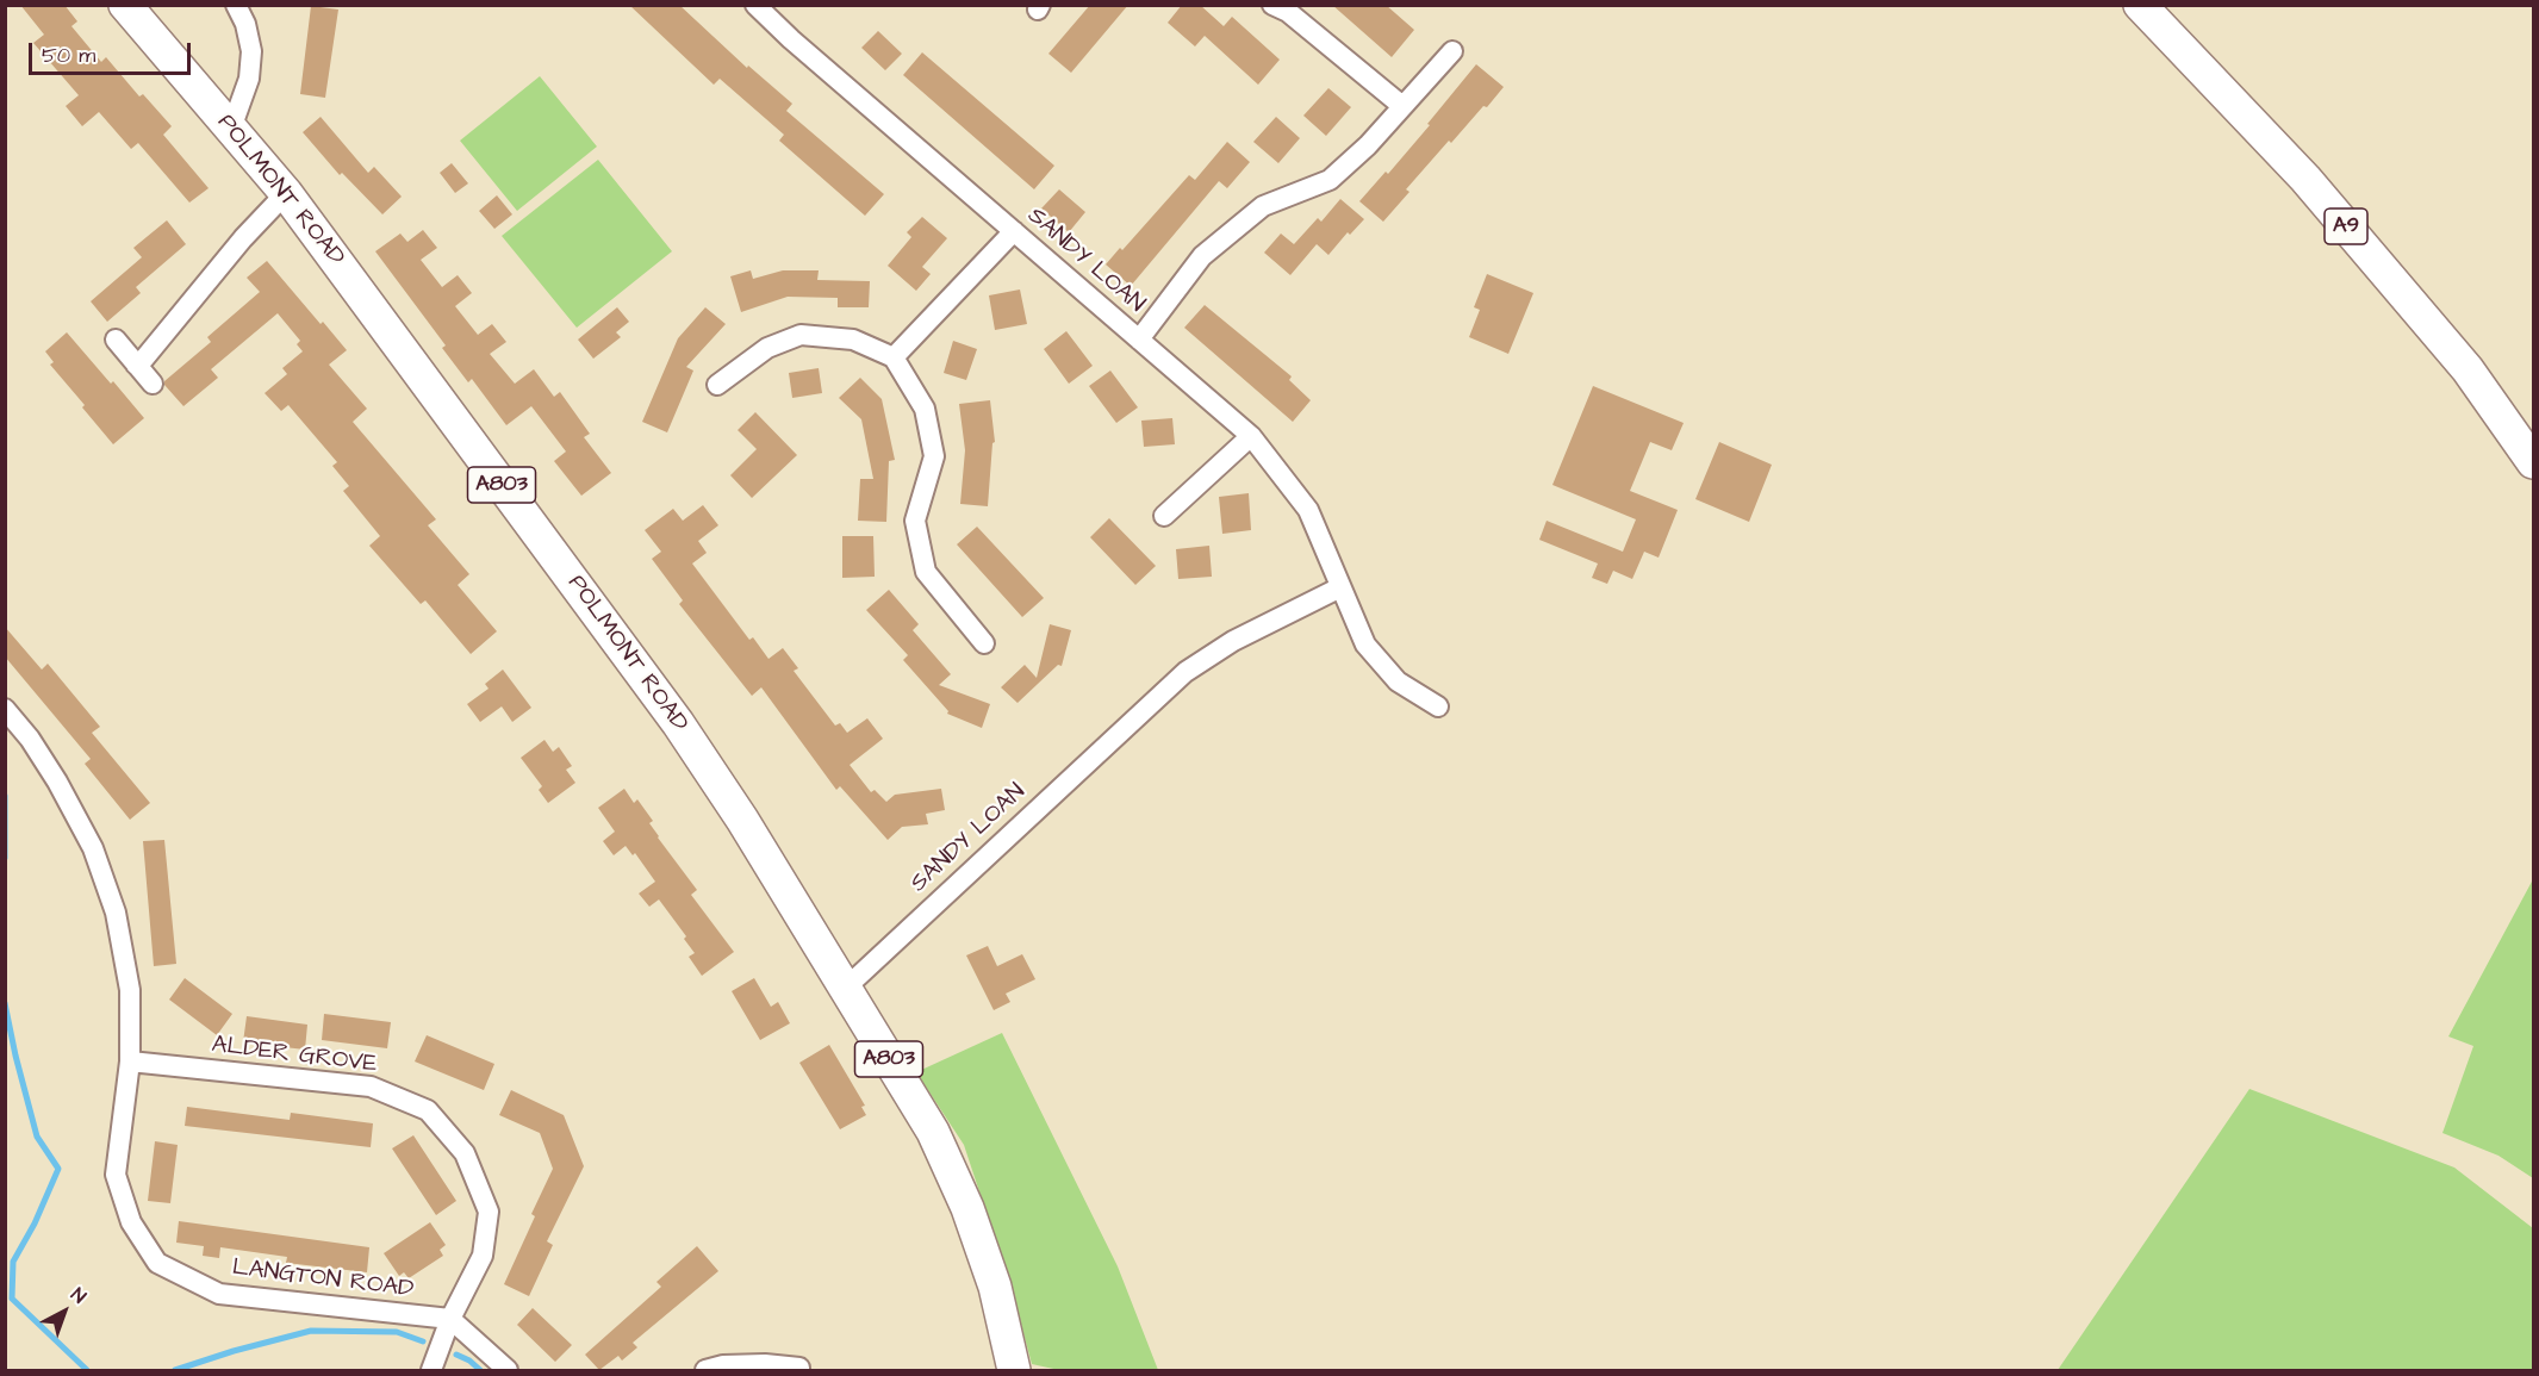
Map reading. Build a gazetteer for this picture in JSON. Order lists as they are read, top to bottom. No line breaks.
{"streets":{"main road":["POLMONT ROAD","A9","A803"],"street":["SANDY LOAN","ALDER GROVE","LANGTON ROAD"]},"crossings":[["POLMONT ROAD","SANDY LOAN"],["ALDER GROVE","LANGTON ROAD"]],"scale_bar":"50 m","north":"top right"}
